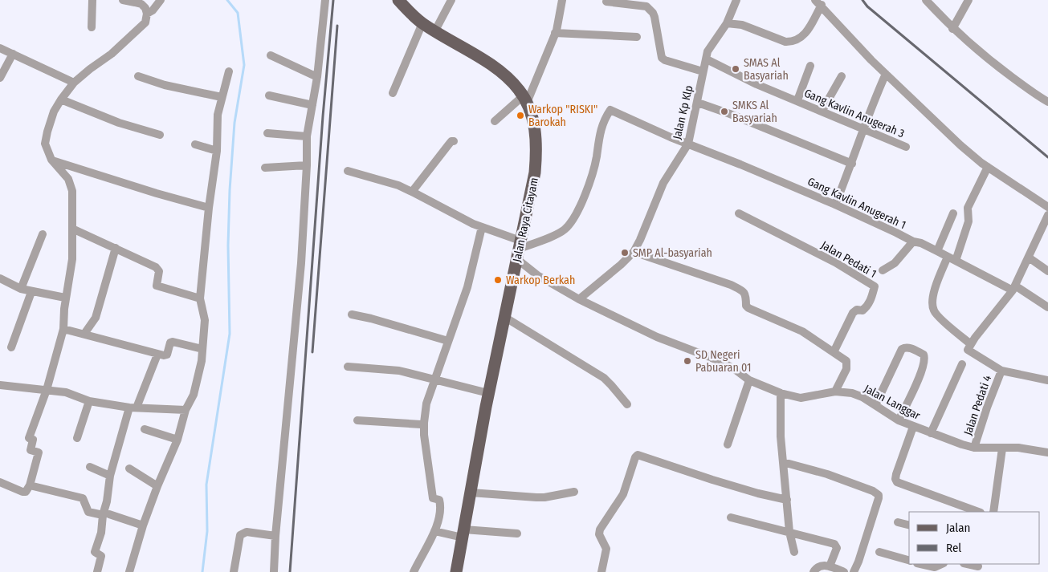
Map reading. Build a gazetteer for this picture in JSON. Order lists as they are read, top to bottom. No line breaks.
{"streets":{"main road":["Jalan Raya Citayam"],"street":["Jalan Kp Klp","Gang Kavlin Anugerah 3","Gang Kavlin Anugerah 1","Jalan Pedati 1","Jalan Langgar","Jalan Pedati 4"]},"crossings":[["Jalan Kp Klp","Gang Kavlin Anugerah 3"],["Jalan Kp Klp","Gang Kavlin Anugerah 1"],["Jalan Kp Klp","Jalan Langgar"],["Gang Kavlin Anugerah 1","Jalan Raya Citayam"],["Gang Kavlin Anugerah 1","Jalan Langgar"],["Jalan Raya Citayam","Jalan Langgar"],["Jalan Langgar","Jalan Pedati 4"]],"places":["SMAS Al Basyariah","SMKS Al Basyariah","Warkop \"RISKI\" Barokah","SMP Al-basyariah","Warkop Berkah","SD Negeri Pabuaran 01"],"legend":["Jalan","Rel"]}
